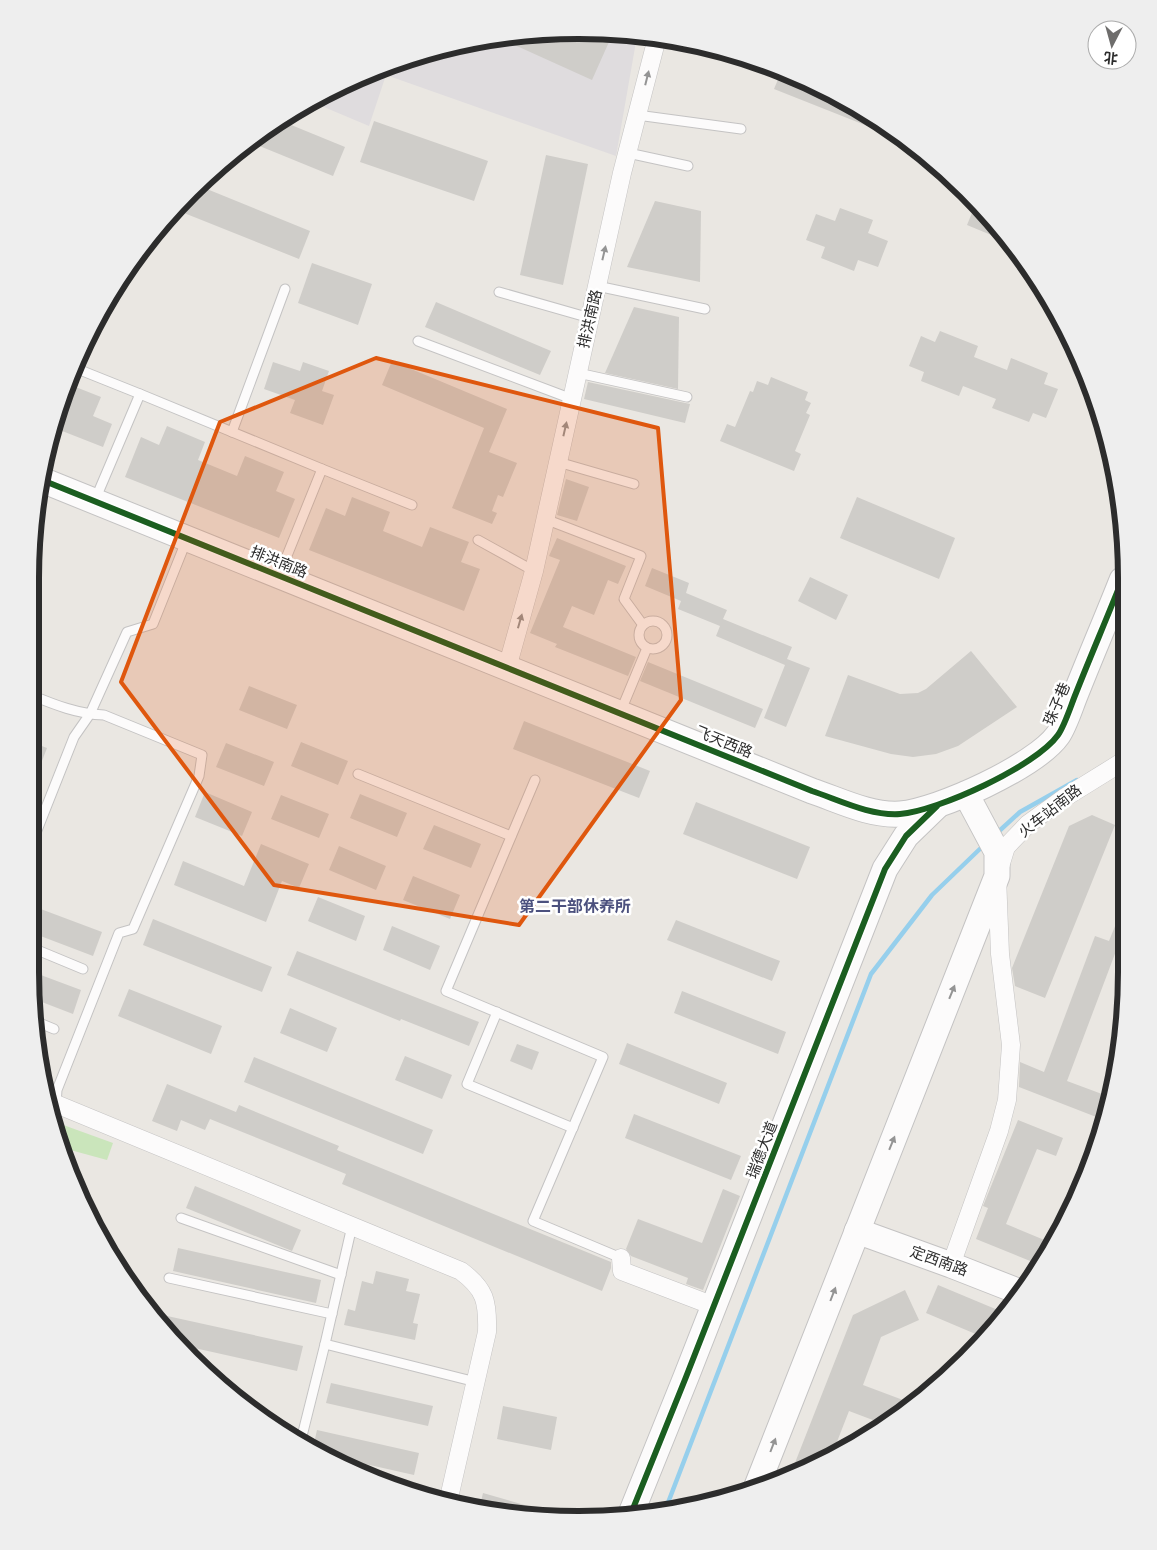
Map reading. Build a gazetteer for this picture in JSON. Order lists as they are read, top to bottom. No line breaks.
{"streets":{"street":["排洪南路","珠子巷","飞天西路","火车站南路","瑞德大道","定西南路"]},"crossings":[["排洪南路","飞天西路"],["珠子巷","飞天西路"],["珠子巷","瑞德大道"],["飞天西路","瑞德大道"],["火车站南路","定西南路"]],"districts":["第二干部休养所"],"north":"bottom"}
